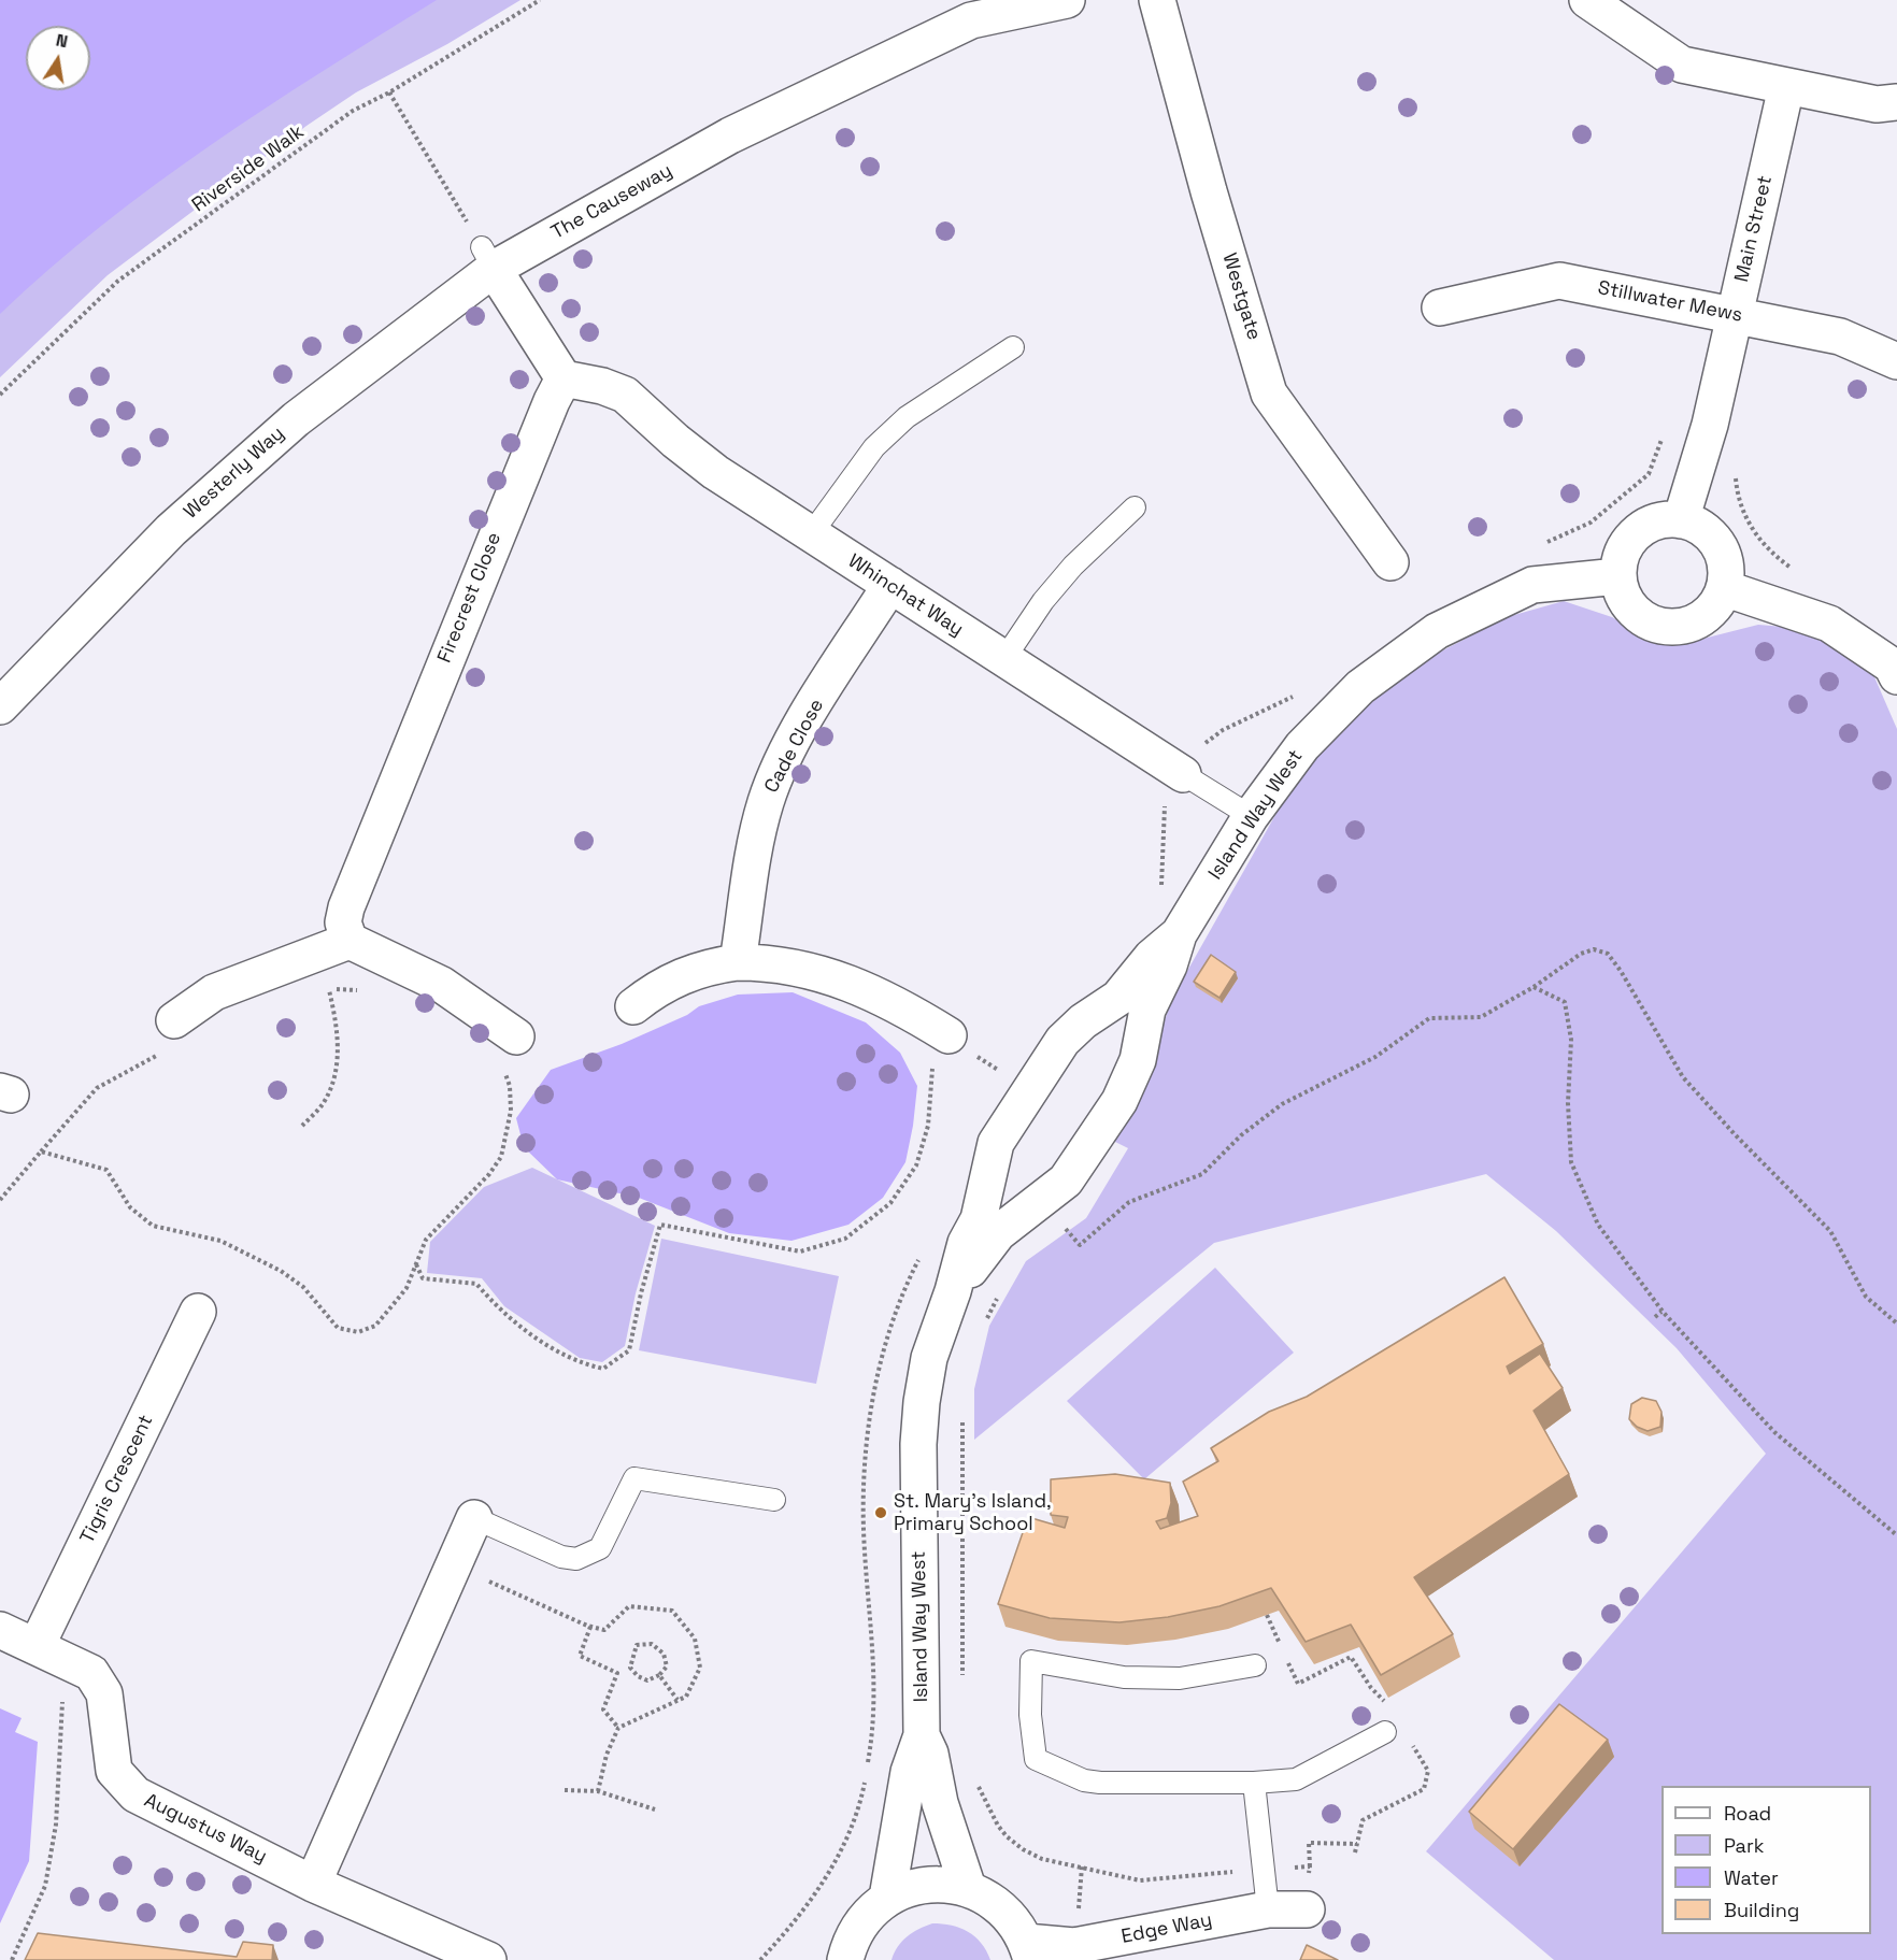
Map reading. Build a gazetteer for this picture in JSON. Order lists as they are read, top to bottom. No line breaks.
{"streets":{"street":["The Causeway","Main Street","Westgate","Stillwater Mews","Westerly Way","Whinchat Way","Firecrest Close","Cade Close","Island Way West","Tigris Crescent","Augustus Way","Edge Way"],"path":["Riverside Walk"]},"crossings":[["The Causeway","Westerly Way"],["Main Street","Stillwater Mews"],["Main Street","Island Way West"],["Whinchat Way","Firecrest Close"],["Whinchat Way","Cade Close"],["Whinchat Way","Island Way West"],["Tigris Crescent","Augustus Way"]],"places":["St. Mary's Island, Primary School"],"legend":["Road","Park","Water","Building"],"north":"top"}
